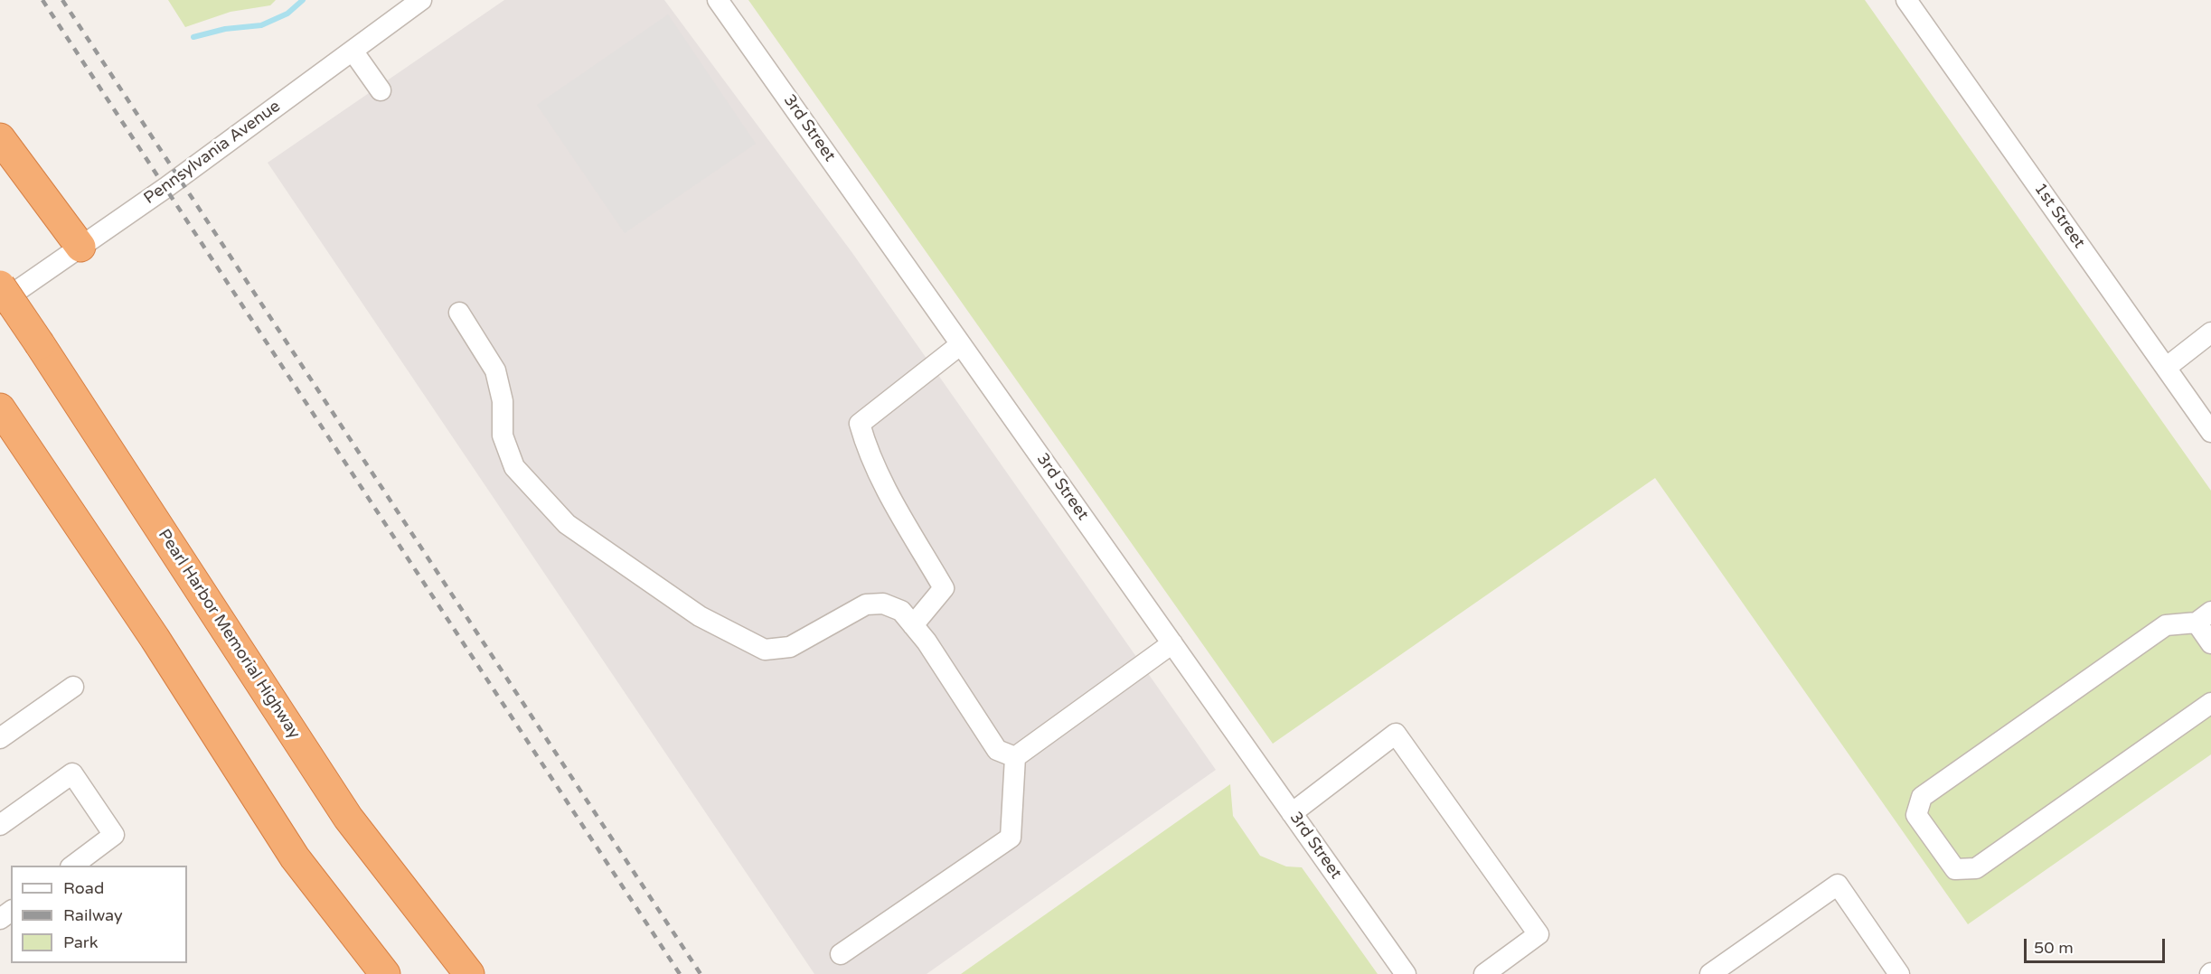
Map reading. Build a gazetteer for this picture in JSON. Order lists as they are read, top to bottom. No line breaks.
{"streets":{"highway":["Pearl Harbor Memorial Highway"],"street":["3rd Street","Pennsylvania Avenue","1st Street"]},"legend":["Road","Railway","Park"],"scale_bar":"50 m"}
